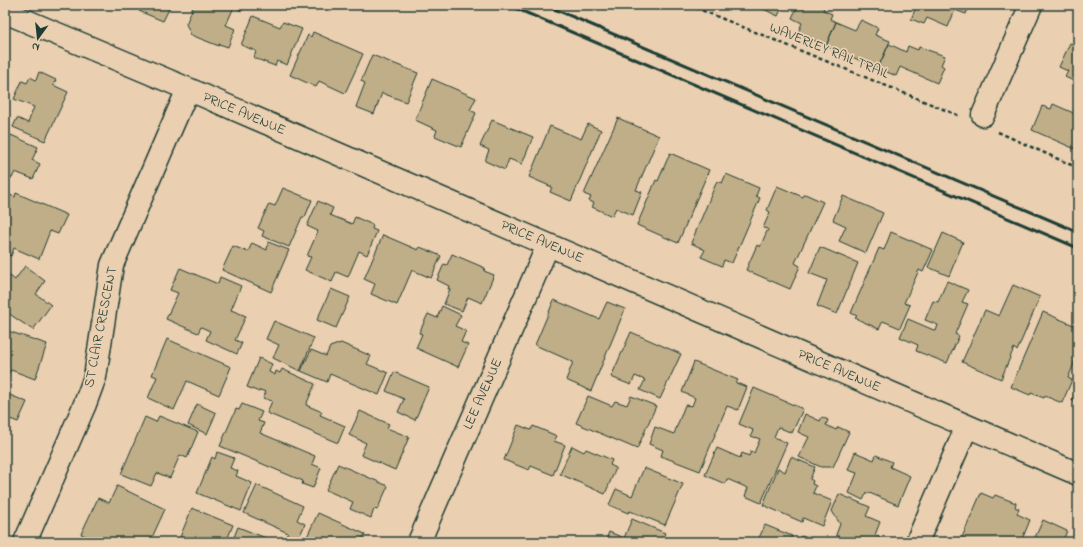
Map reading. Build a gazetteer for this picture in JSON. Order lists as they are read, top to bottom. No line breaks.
{"streets":{"street":["PRICE AVENUE","ST CLAIR CRESCENT","LEE AVENUE"],"path":["WAVERLEY RAIL TRAIL"]},"crossings":[["PRICE AVENUE","ST CLAIR CRESCENT"],["PRICE AVENUE","LEE AVENUE"]],"north":"bottom"}
